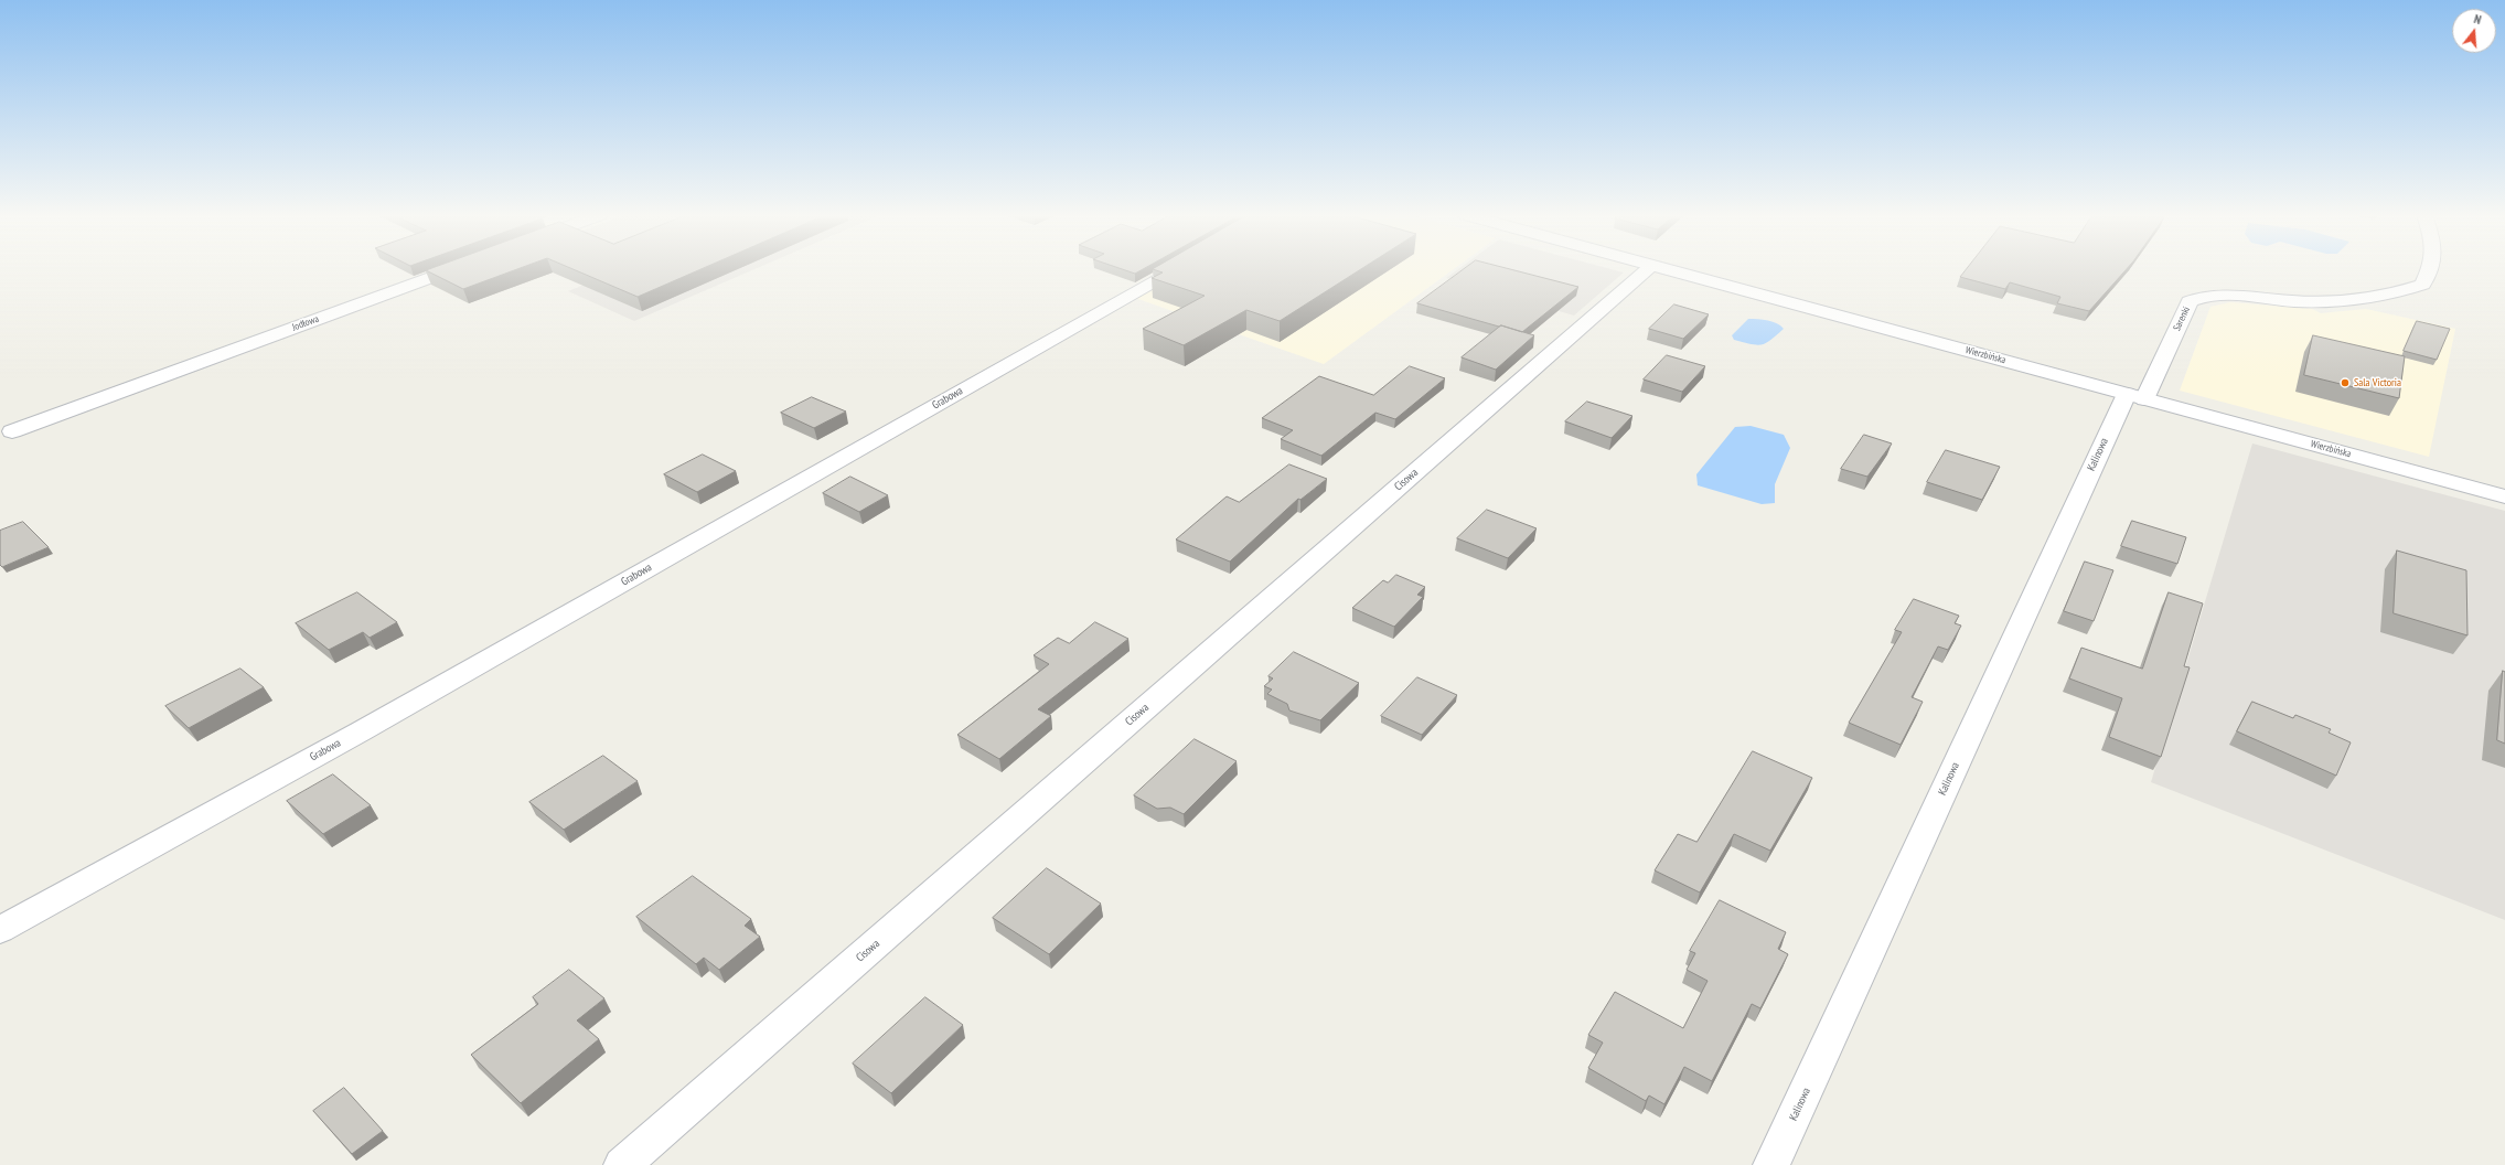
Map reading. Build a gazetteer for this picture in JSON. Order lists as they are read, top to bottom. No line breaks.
{"streets":{"street":["Sarenki","Jodłowa","Wierzbińska","Grabowa","Kalinowa","Cisowa"]},"crossings":[["Sarenki","Wierzbińska"],["Sarenki","Kalinowa"],["Wierzbińska","Kalinowa"]],"places":["Sala Victoria"],"north":"top"}
